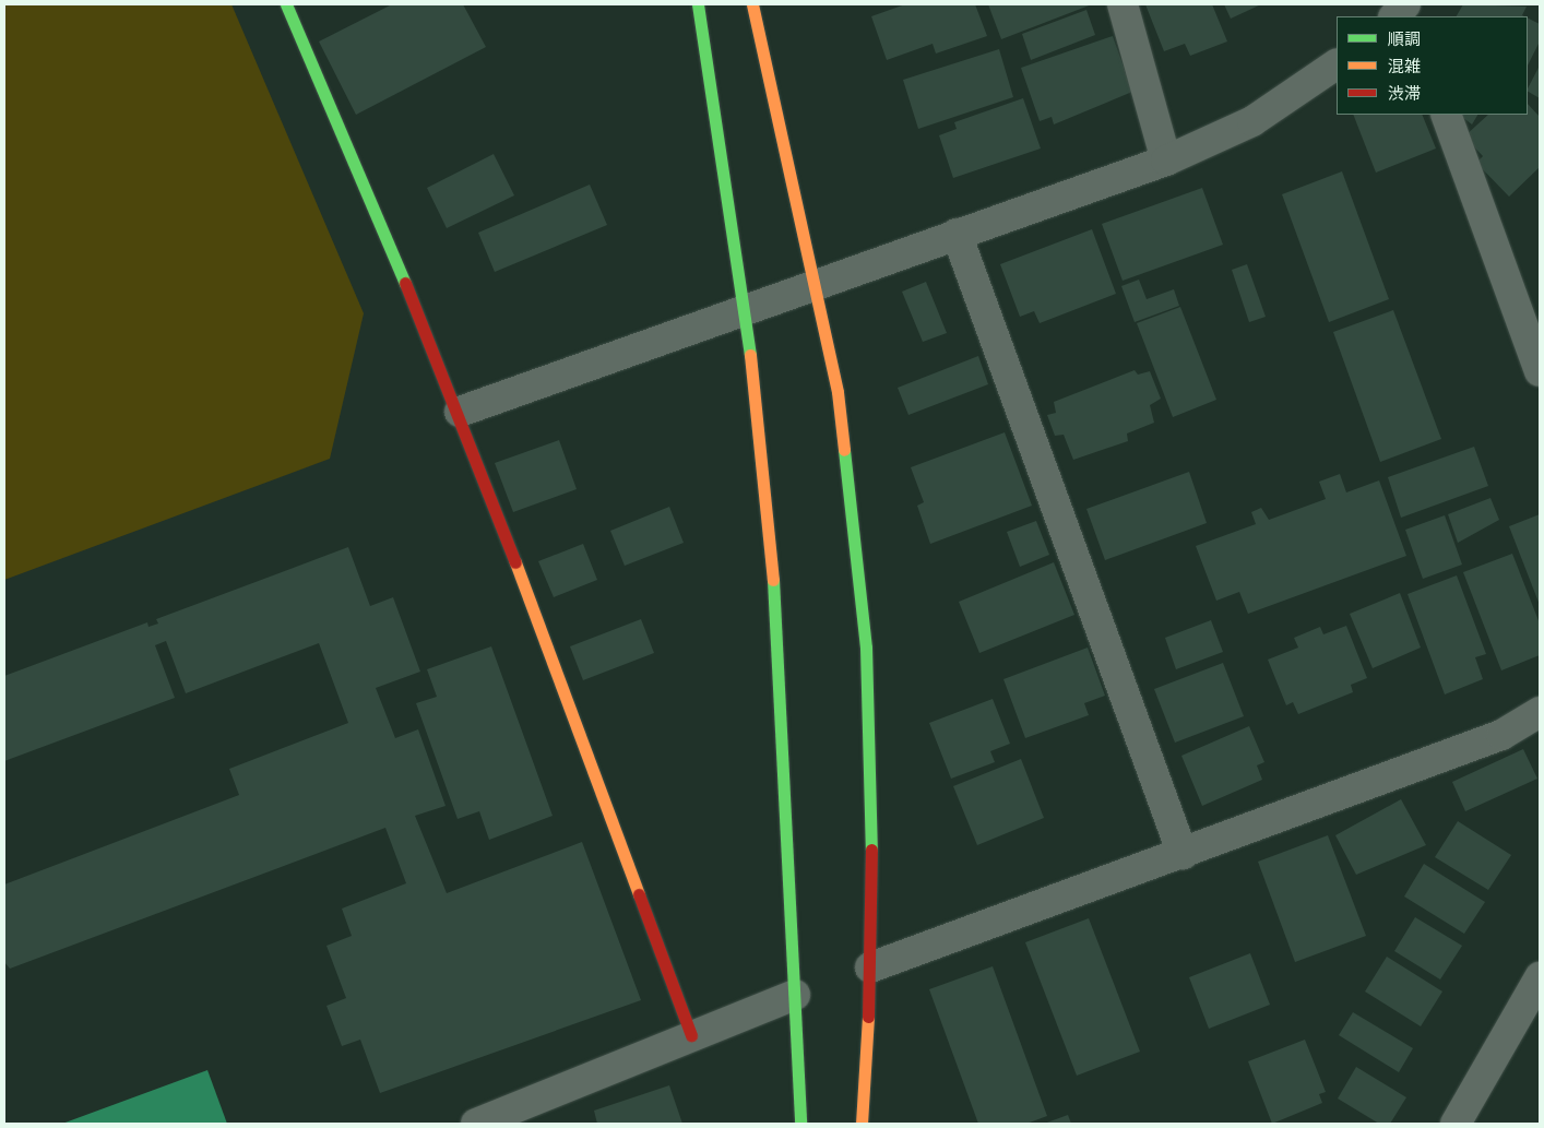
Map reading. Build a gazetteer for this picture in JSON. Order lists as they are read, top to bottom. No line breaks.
{"legend":["順調","混雑","渋滞"]}
